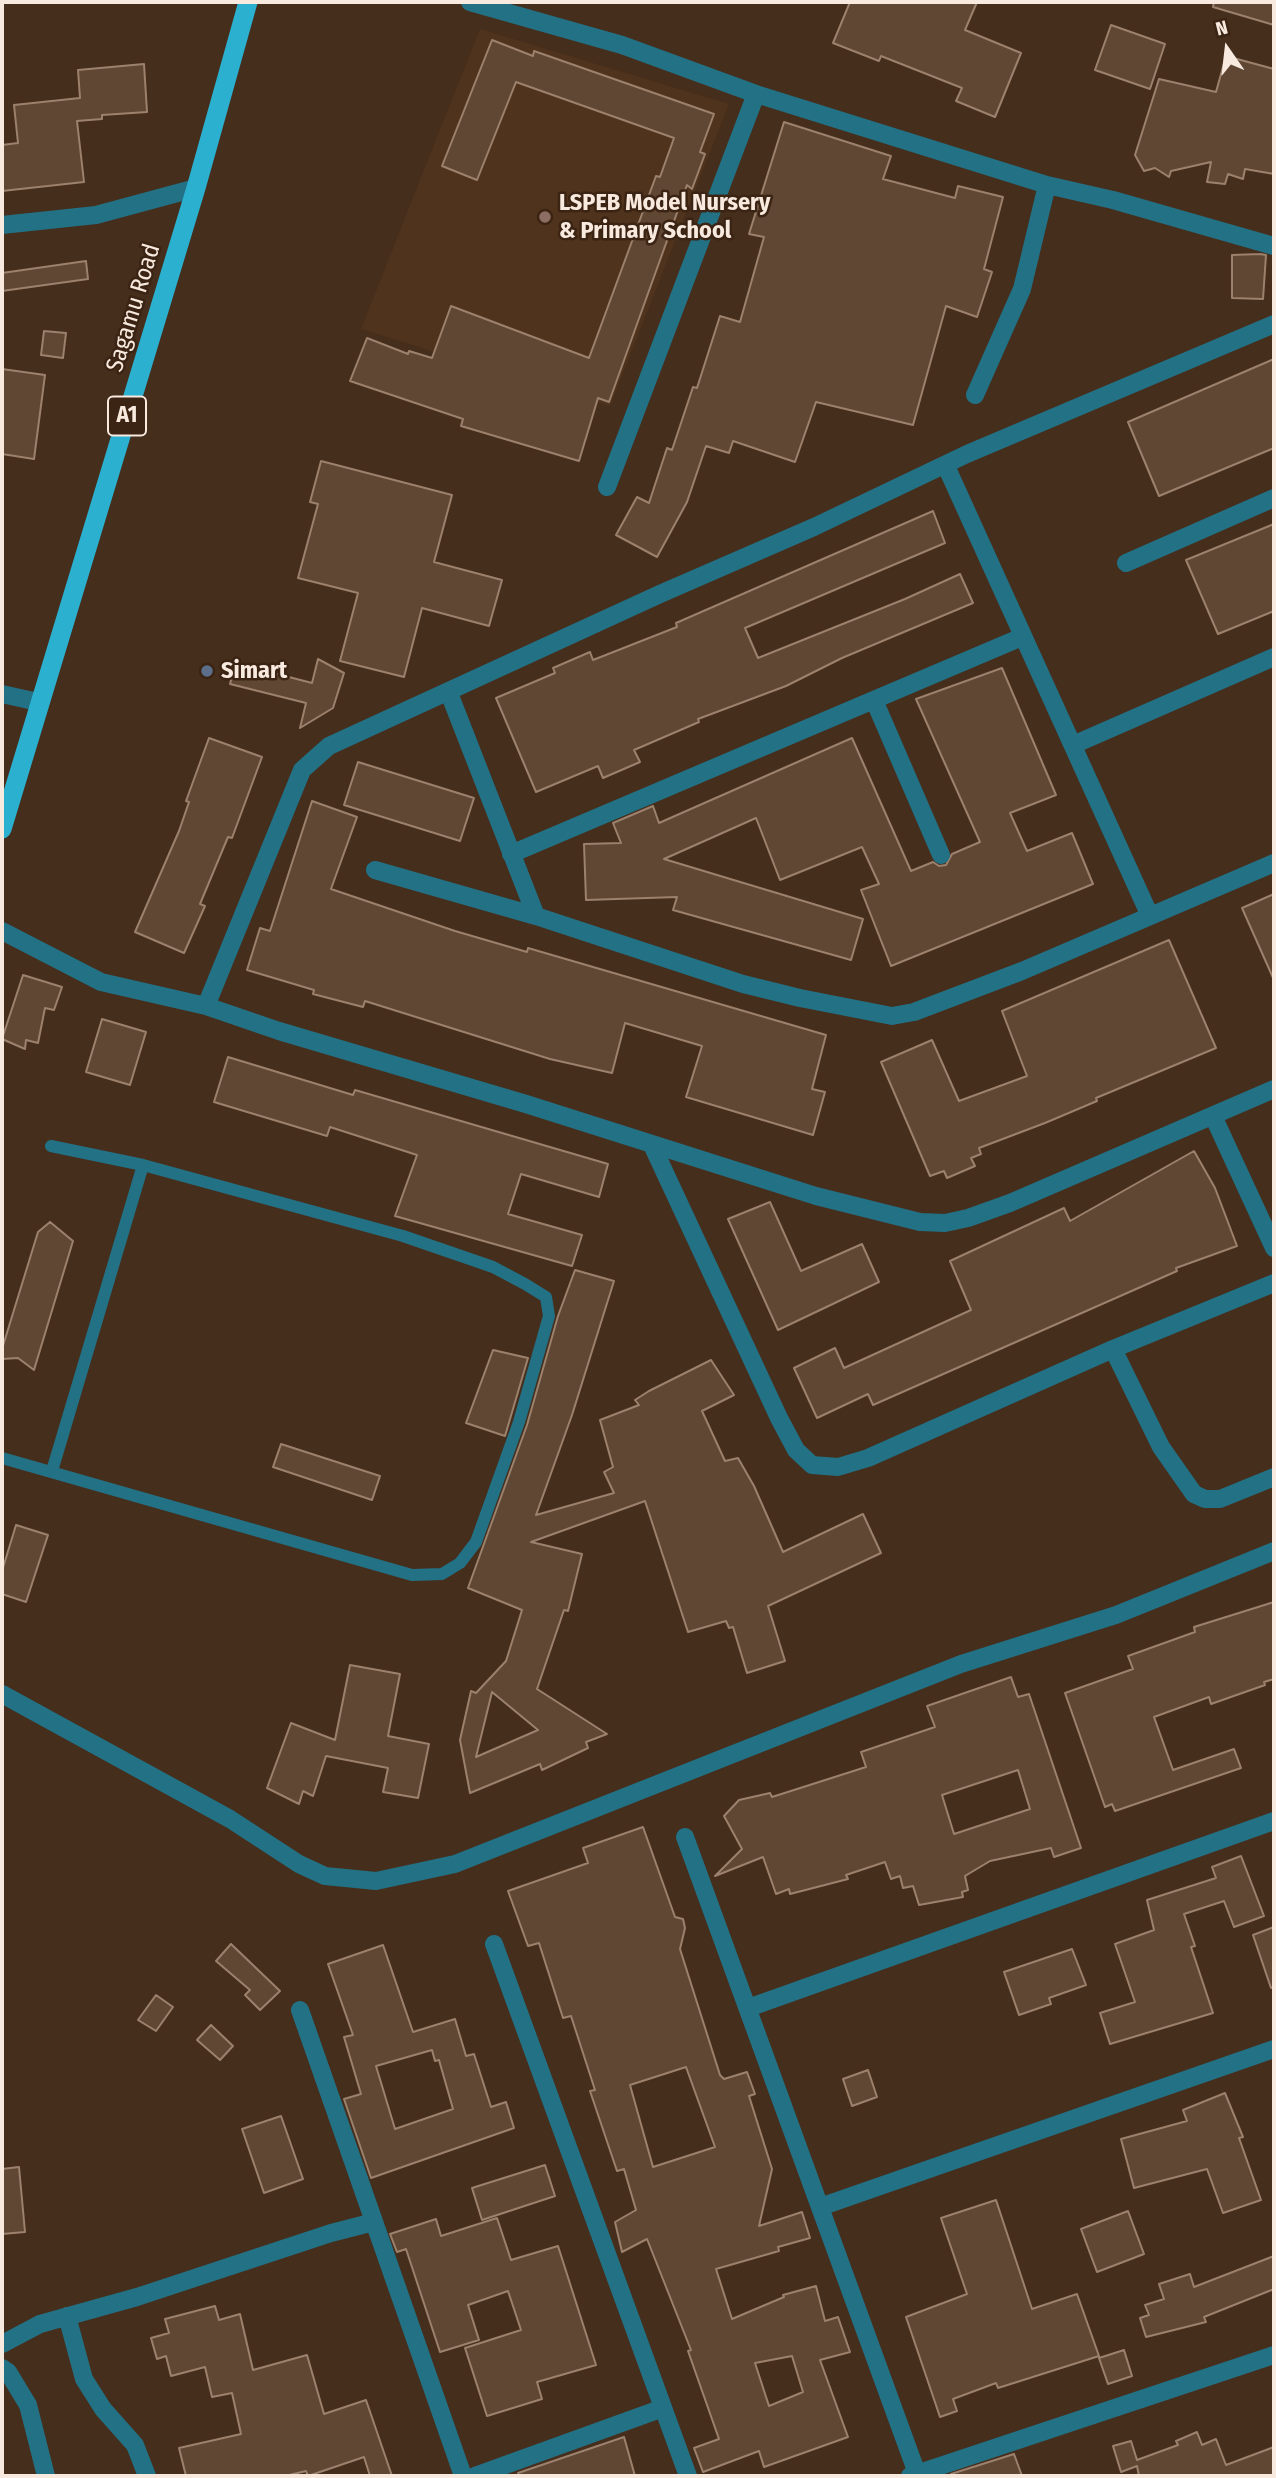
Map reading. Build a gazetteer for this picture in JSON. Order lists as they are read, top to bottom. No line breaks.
{"streets":{"highway":["Sagamu Road","A1"]},"places":["LSPEB Model Nursery & Primary School","Simart"],"north":"top"}
